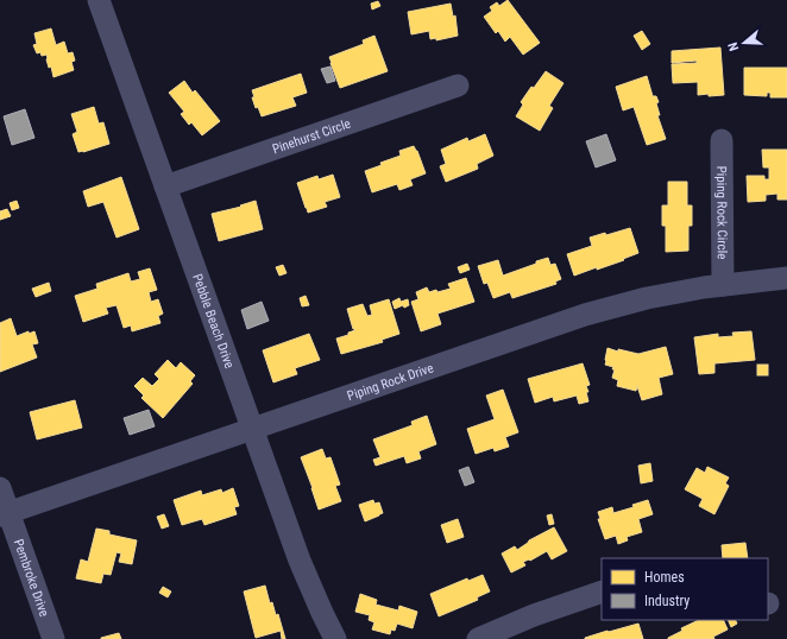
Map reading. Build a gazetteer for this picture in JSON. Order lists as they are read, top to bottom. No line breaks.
{"streets":{"street":["Pinehurst Circle","Piping Rock Circle","Pebble Beach Drive","Piping Rock Drive","Pembroke Drive"]},"crossings":[["Pinehurst Circle","Pebble Beach Drive"],["Piping Rock Circle","Piping Rock Drive"],["Pebble Beach Drive","Piping Rock Drive"],["Piping Rock Drive","Pembroke Drive"]],"legend":["Homes","Industry"],"north":"left"}
